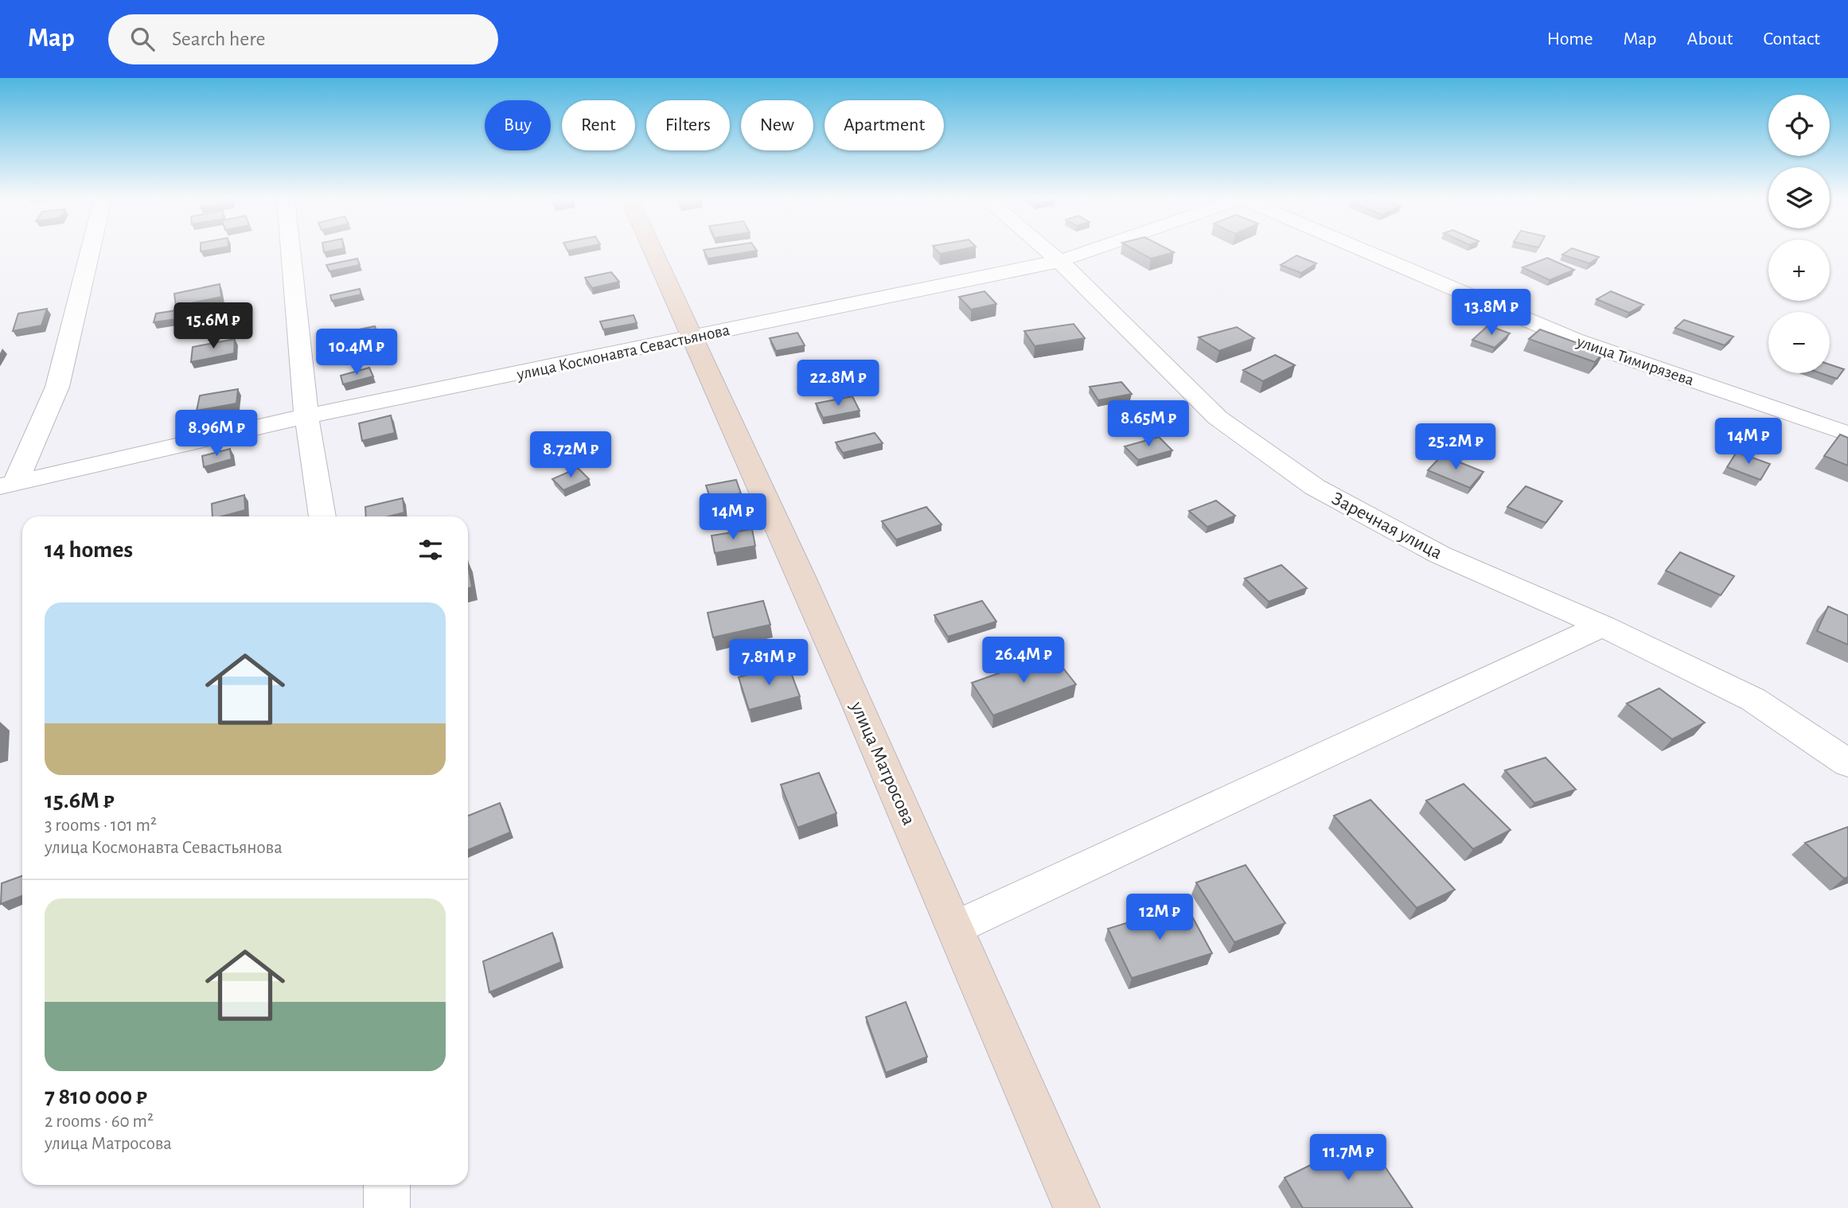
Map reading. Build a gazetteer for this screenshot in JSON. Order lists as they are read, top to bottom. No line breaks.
{"streets":{"main road":["улица Матросова"],"street":["улица Космонавта Севастьянова","улица Тимирязева","Заречная улица"]},"crossings":[["улица Космонавта Севастьянова","Заречная улица"],["улица Космонавта Севастьянова","улица Матросова"]],"page":{"header":"Map","search":"Search here","nav":["Home","Map","About","Contact"],"map_buttons":["+","−"],"chip":["Buy","Rent","Filters","New","Apartment"],"price":["13.8M ₽","15.6M ₽","10.4M ₽","22.8M ₽","8.65M ₽","8.96M ₽","14M ₽","25.2M ₽","8.72M ₽","14M ₽","26.4M ₽","7.81M ₽","12M ₽","11.7M ₽"],"heading":"14 homes","list":[{"name":"15.6M ₽","note":"3 rooms · 101 m² · улица Космонавта Севастьянова"},{"name":"7 810 000 ₽","note":"2 rooms · 60 m² · улица Матросова"}]}}
